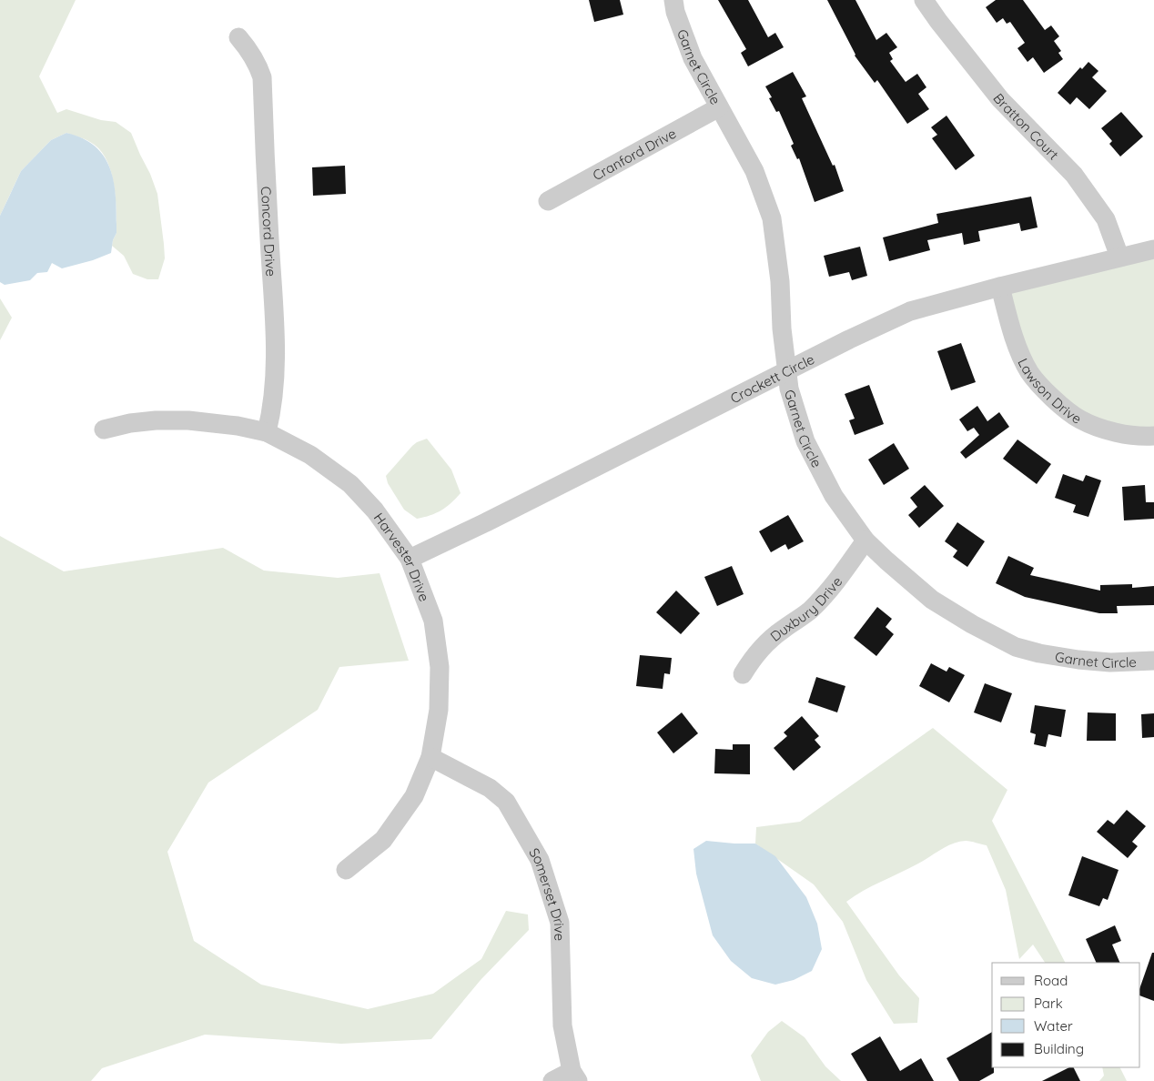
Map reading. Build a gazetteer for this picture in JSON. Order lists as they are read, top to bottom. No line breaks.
{"streets":{"street":["Garnet Circle","Bratton Court","Cranford Drive","Concord Drive","Crockett Circle","Lawson Drive","Harvester Drive","Duxbury Drive","Somerset Drive"]},"crossings":[["Garnet Circle","Cranford Drive"],["Garnet Circle","Crockett Circle"],["Garnet Circle","Duxbury Drive"],["Bratton Court","Crockett Circle"],["Concord Drive","Harvester Drive"],["Crockett Circle","Lawson Drive"],["Crockett Circle","Harvester Drive"],["Harvester Drive","Somerset Drive"]],"legend":["Road","Park","Water","Building"]}
